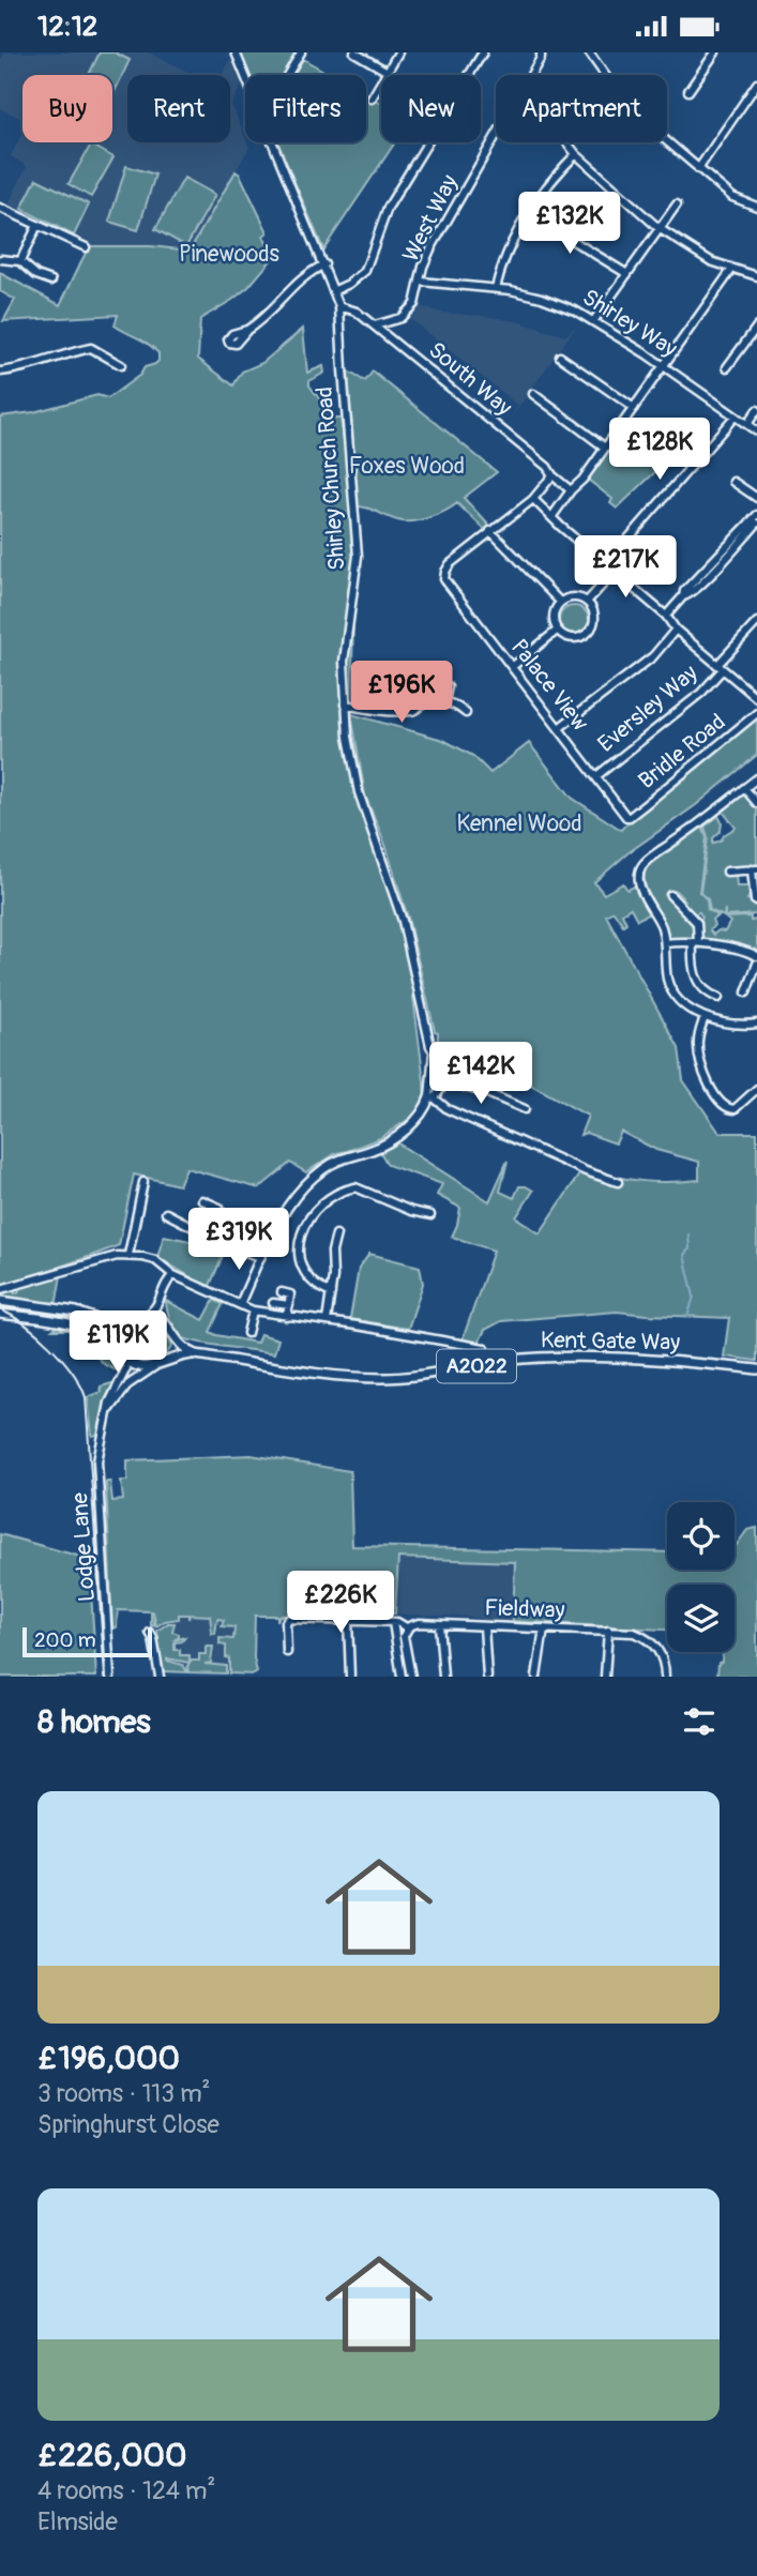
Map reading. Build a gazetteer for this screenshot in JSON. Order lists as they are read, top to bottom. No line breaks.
{"streets":{"main road":["Kent Gate Way","A2022"],"street":["West Way","Shirley Way","South Way","Shirley Church Road","Palace View","Eversley Way","Bridle Road","Lodge Lane","Fieldway"]},"crossings":[["West Way","Shirley Way"],["West Way","South Way"],["South Way","Shirley Church Road"],["Palace View","Eversley Way"],["Palace View","Bridle Road"],["Kent Gate Way","Lodge Lane"]],"parks":["Pinewoods","Foxes Wood","Kennel Wood"],"scale_bar":"200 m","page":{"status":"12:12","chip":["Buy","Rent","Filters","New","Apartment"],"price":["£132K","£128K","£217K","£196K","£142K","£319K","£119K","£226K"],"scale":"200 m","heading":"8 homes","list":[{"name":"£196,000","note":"3 rooms · 113 m² · Springhurst Close"},{"name":"£226,000","note":"4 rooms · 124 m² · Elmside"}]}}
